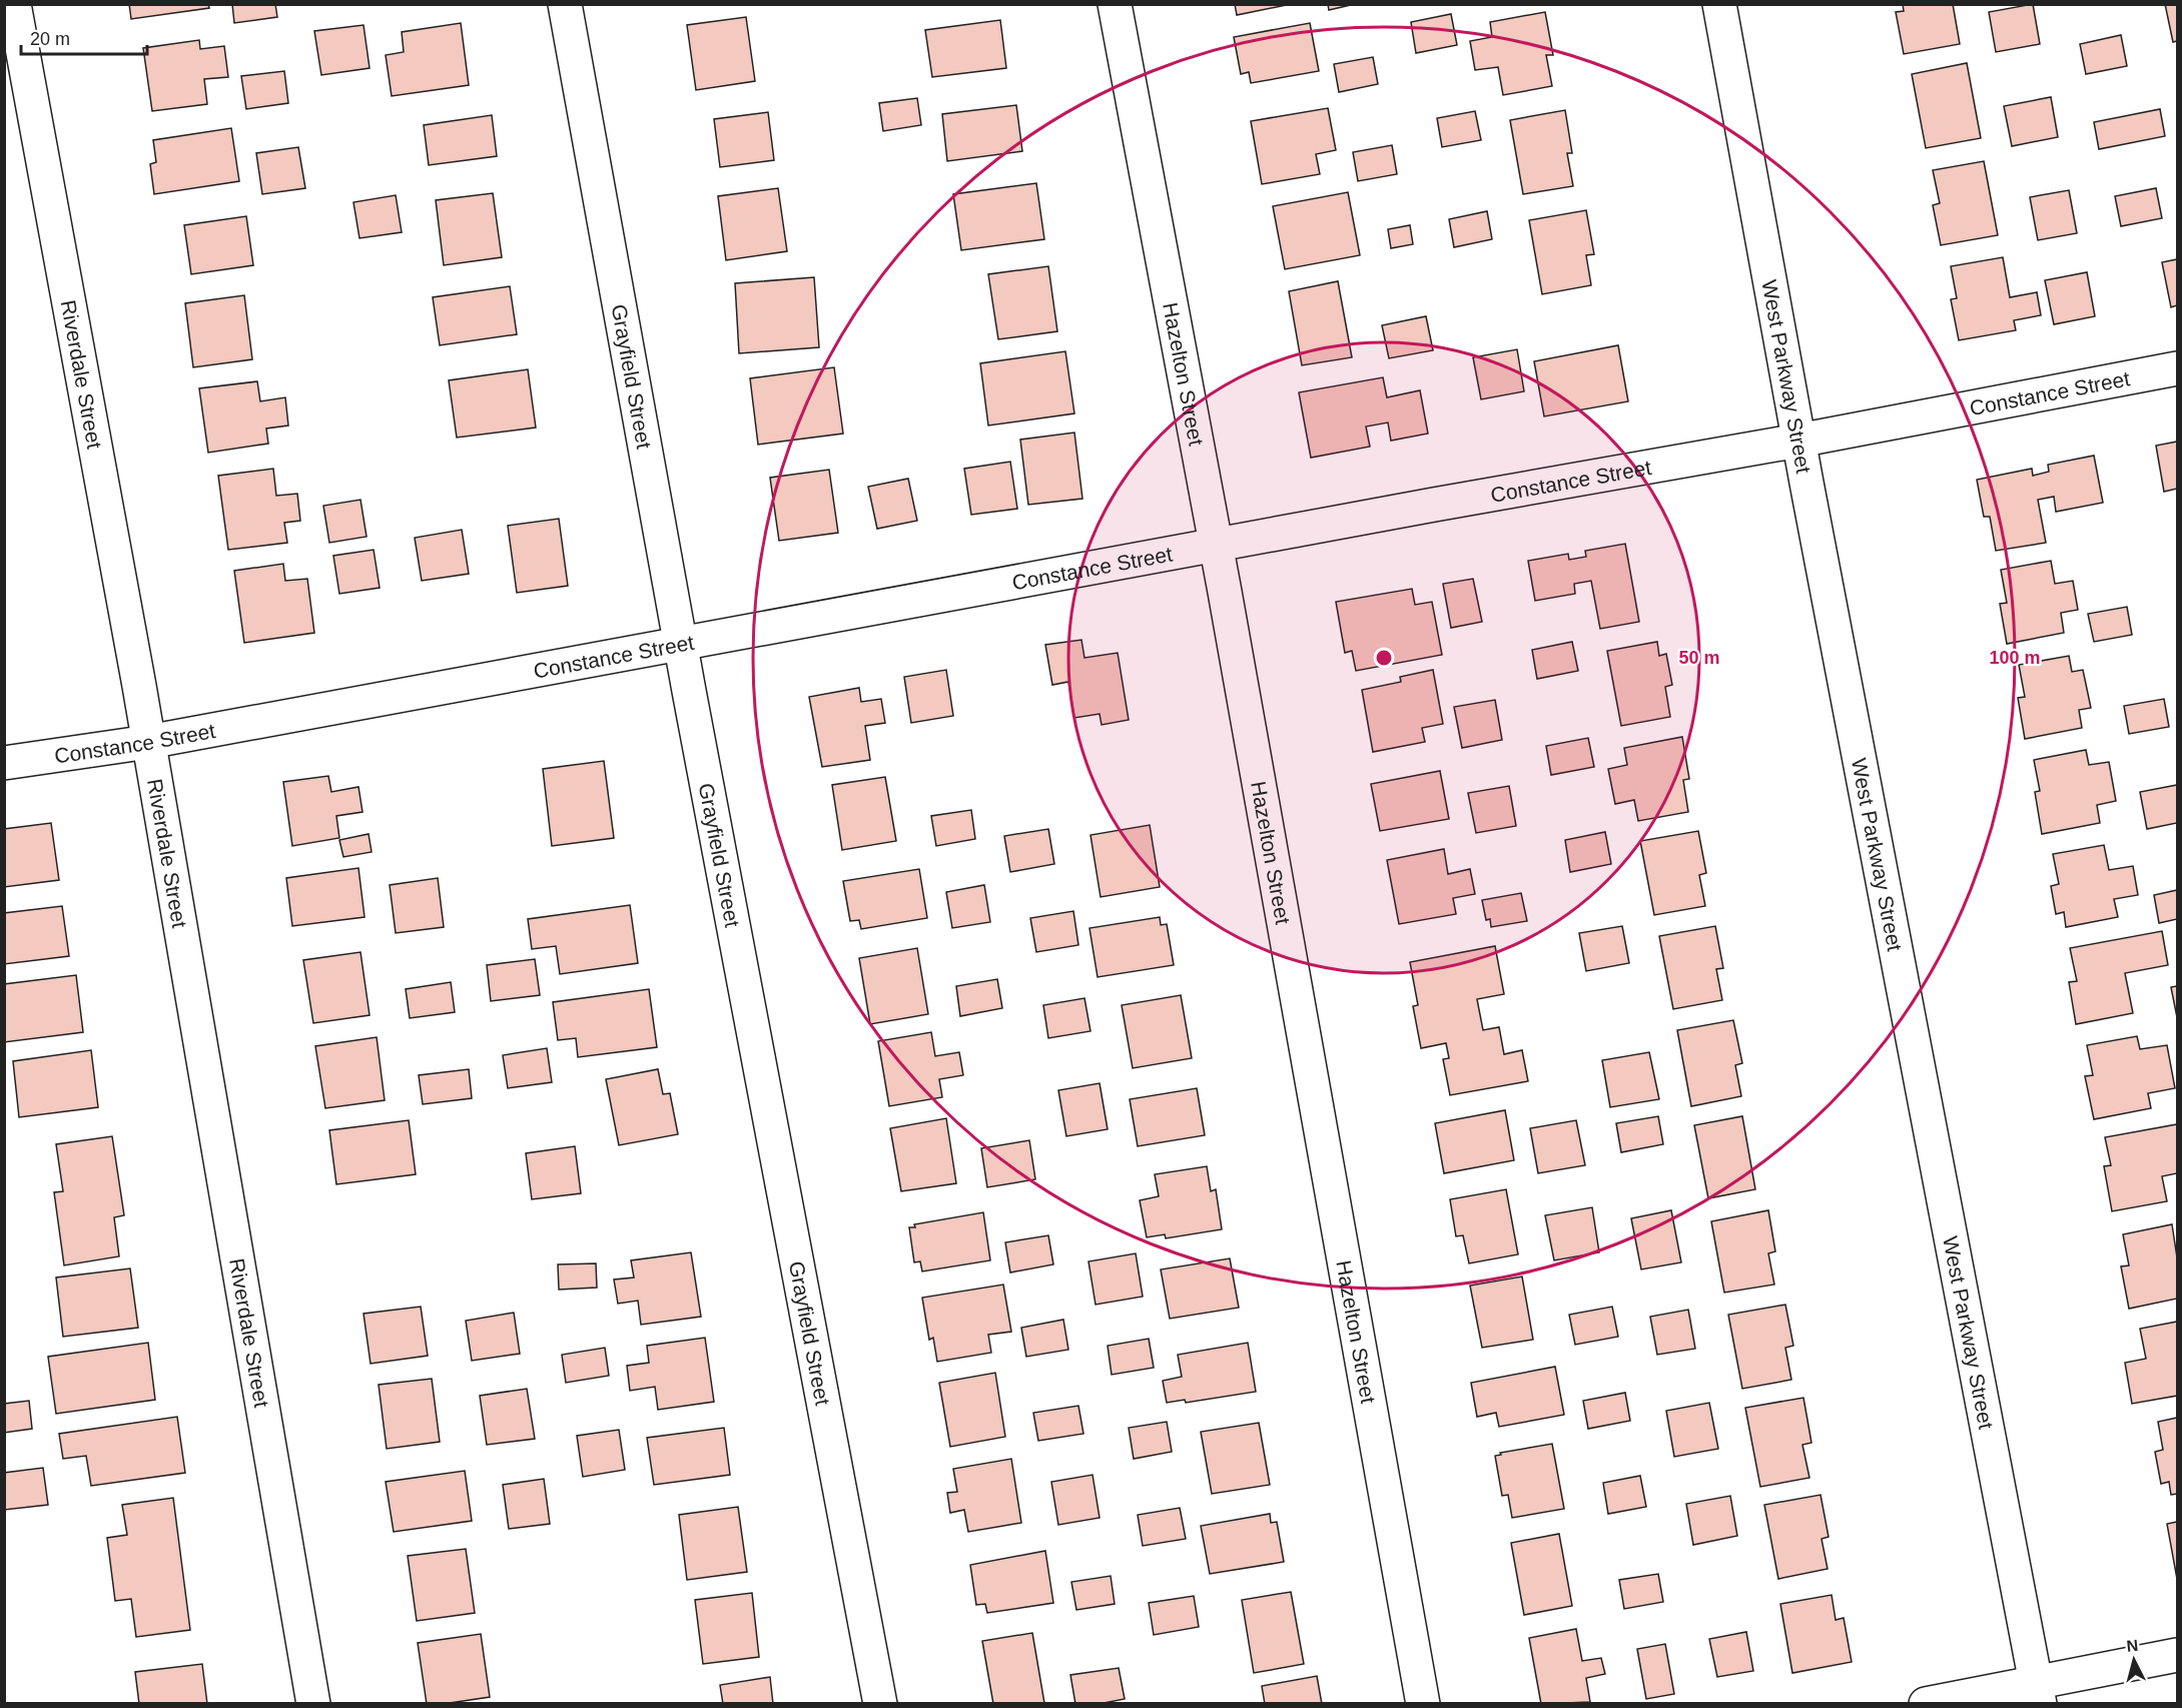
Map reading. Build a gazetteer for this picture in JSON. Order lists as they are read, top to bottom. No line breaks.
{"streets":{"street":["Riverdale Street","Hazelton Street","Grayfield Street","West Parkway Street","Constance Street"]},"crossings":[["Riverdale Street","Constance Street"],["Hazelton Street","Constance Street"],["Grayfield Street","Constance Street"],["West Parkway Street","Constance Street"]],"scale_bar":"20 m","north":"top","rings":["50 m","100 m"]}
